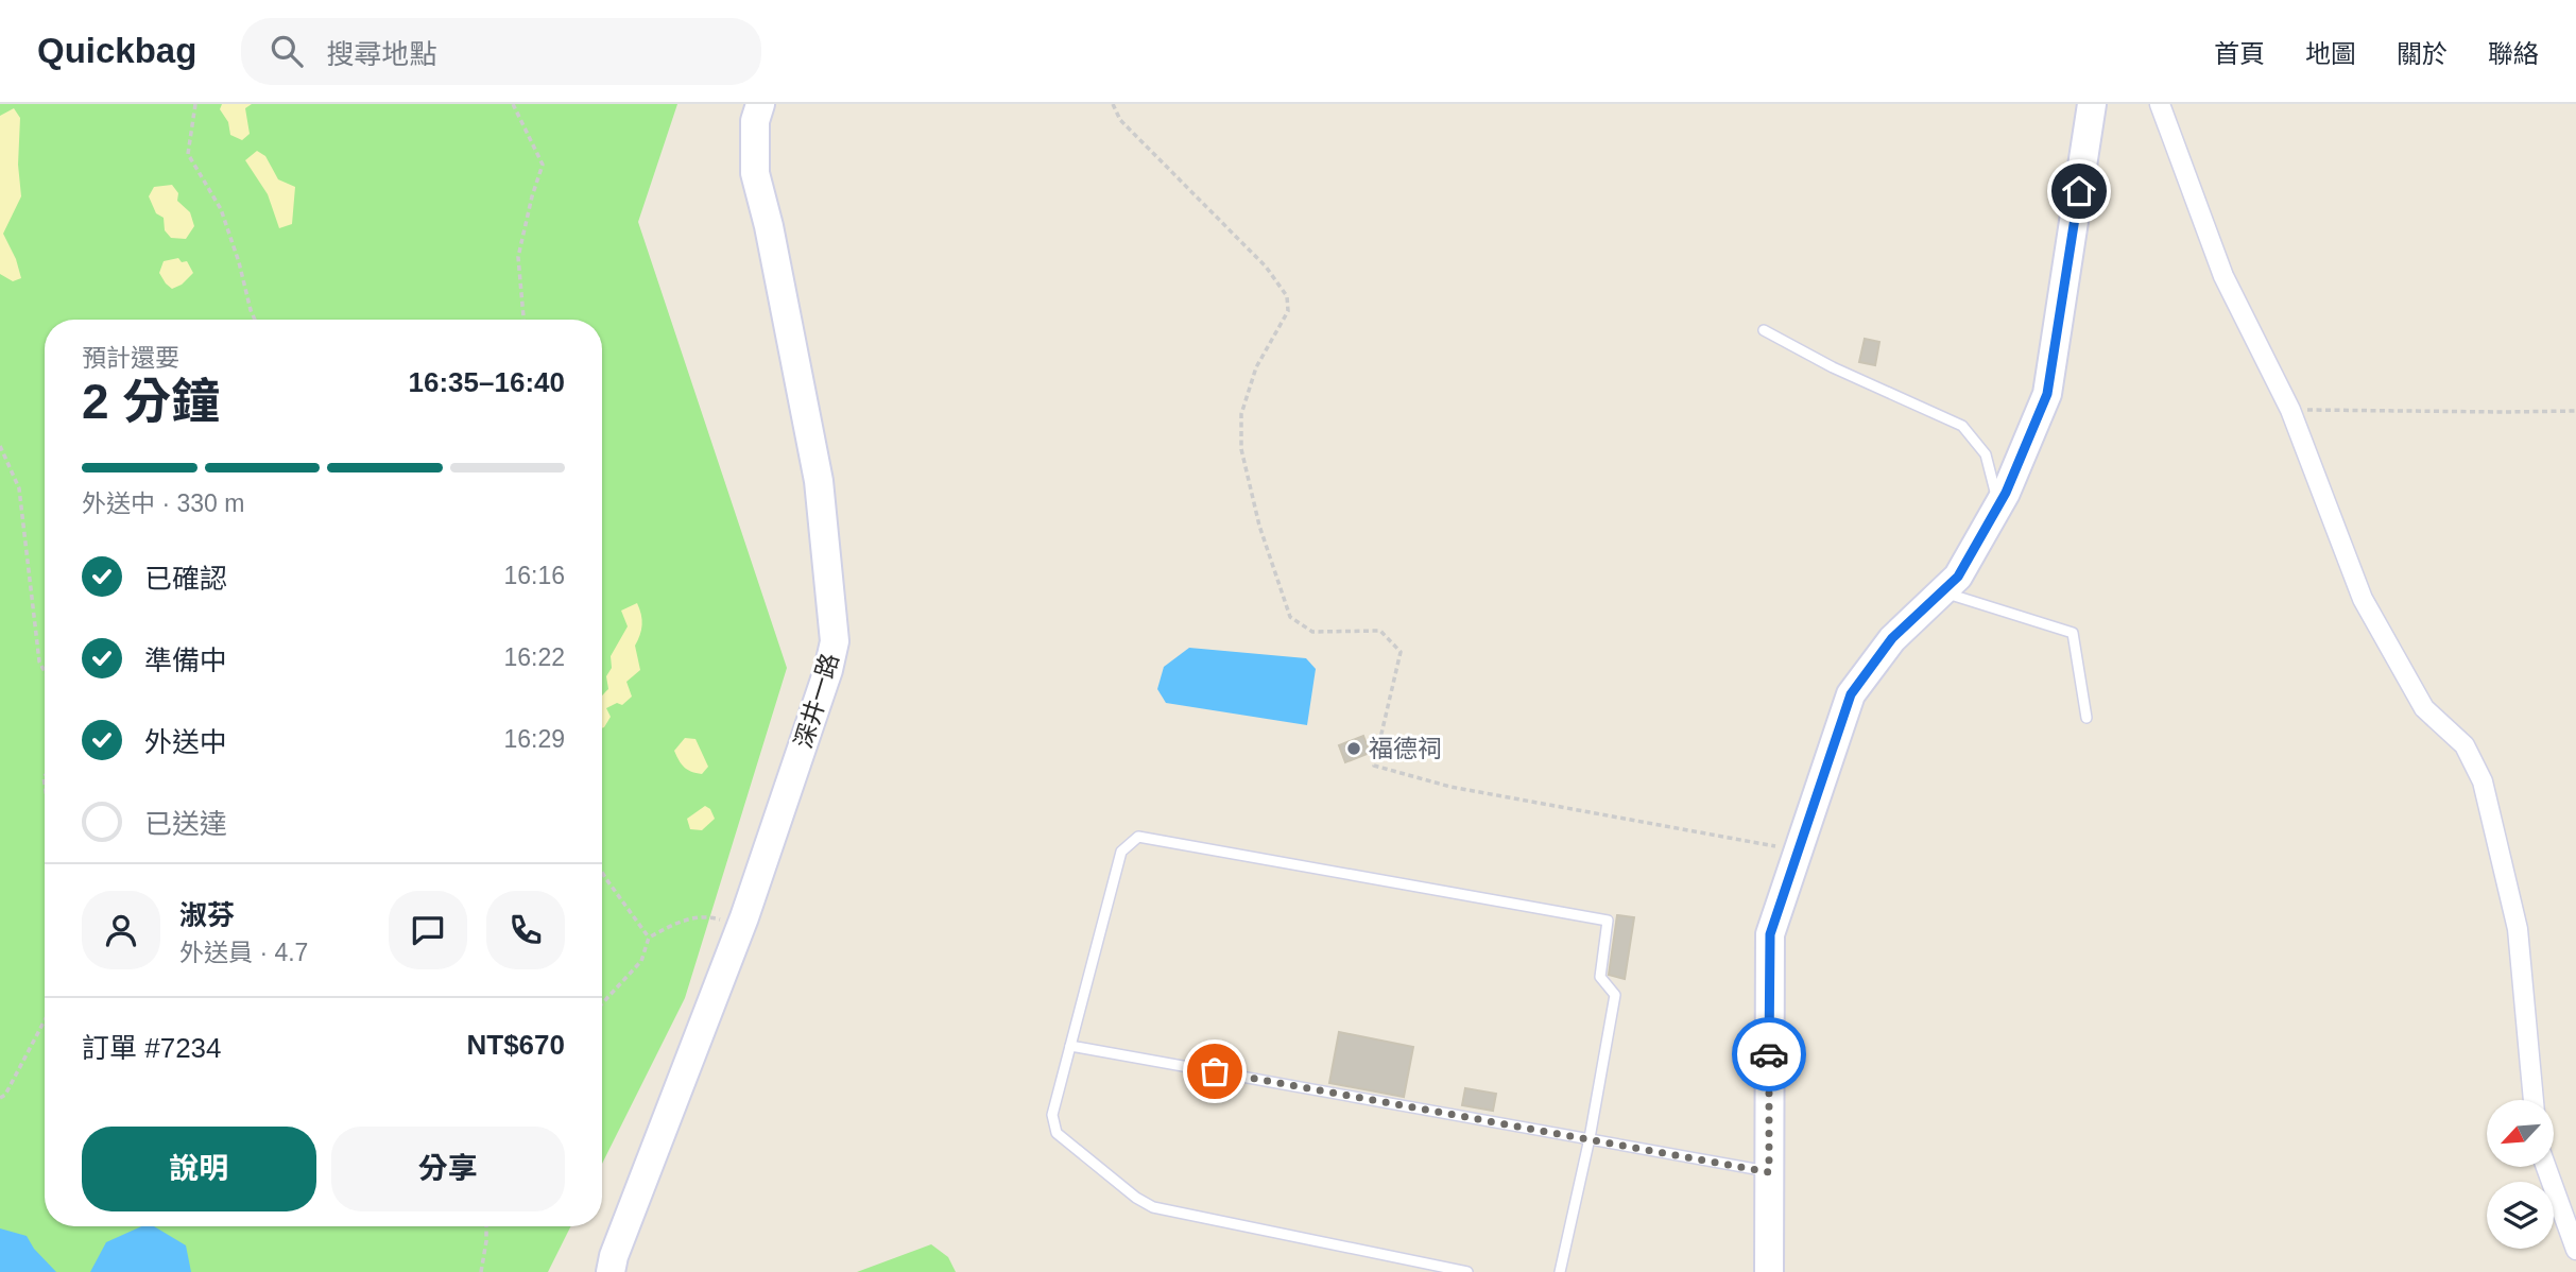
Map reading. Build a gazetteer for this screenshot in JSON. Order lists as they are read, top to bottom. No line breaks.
{"streets":{"street":["深井一路"]},"places":["福德祠"],"north":"bottom left","page":{"header":"Quickbag","search":"搜尋地點","nav":["首頁","地圖","關於","聯絡"],"heading":["2 分鐘","預計還要","16:35–16:40"],"panel":["淑芬","外送員 · 4.7","訂單 #7234","NT$670"],"bar":"外送中 · 330 m","list":[["已確認","16:16"],["準備中","16:22"],["外送中","16:29"],"已送達"],"buttons":["說明","分享"]}}
